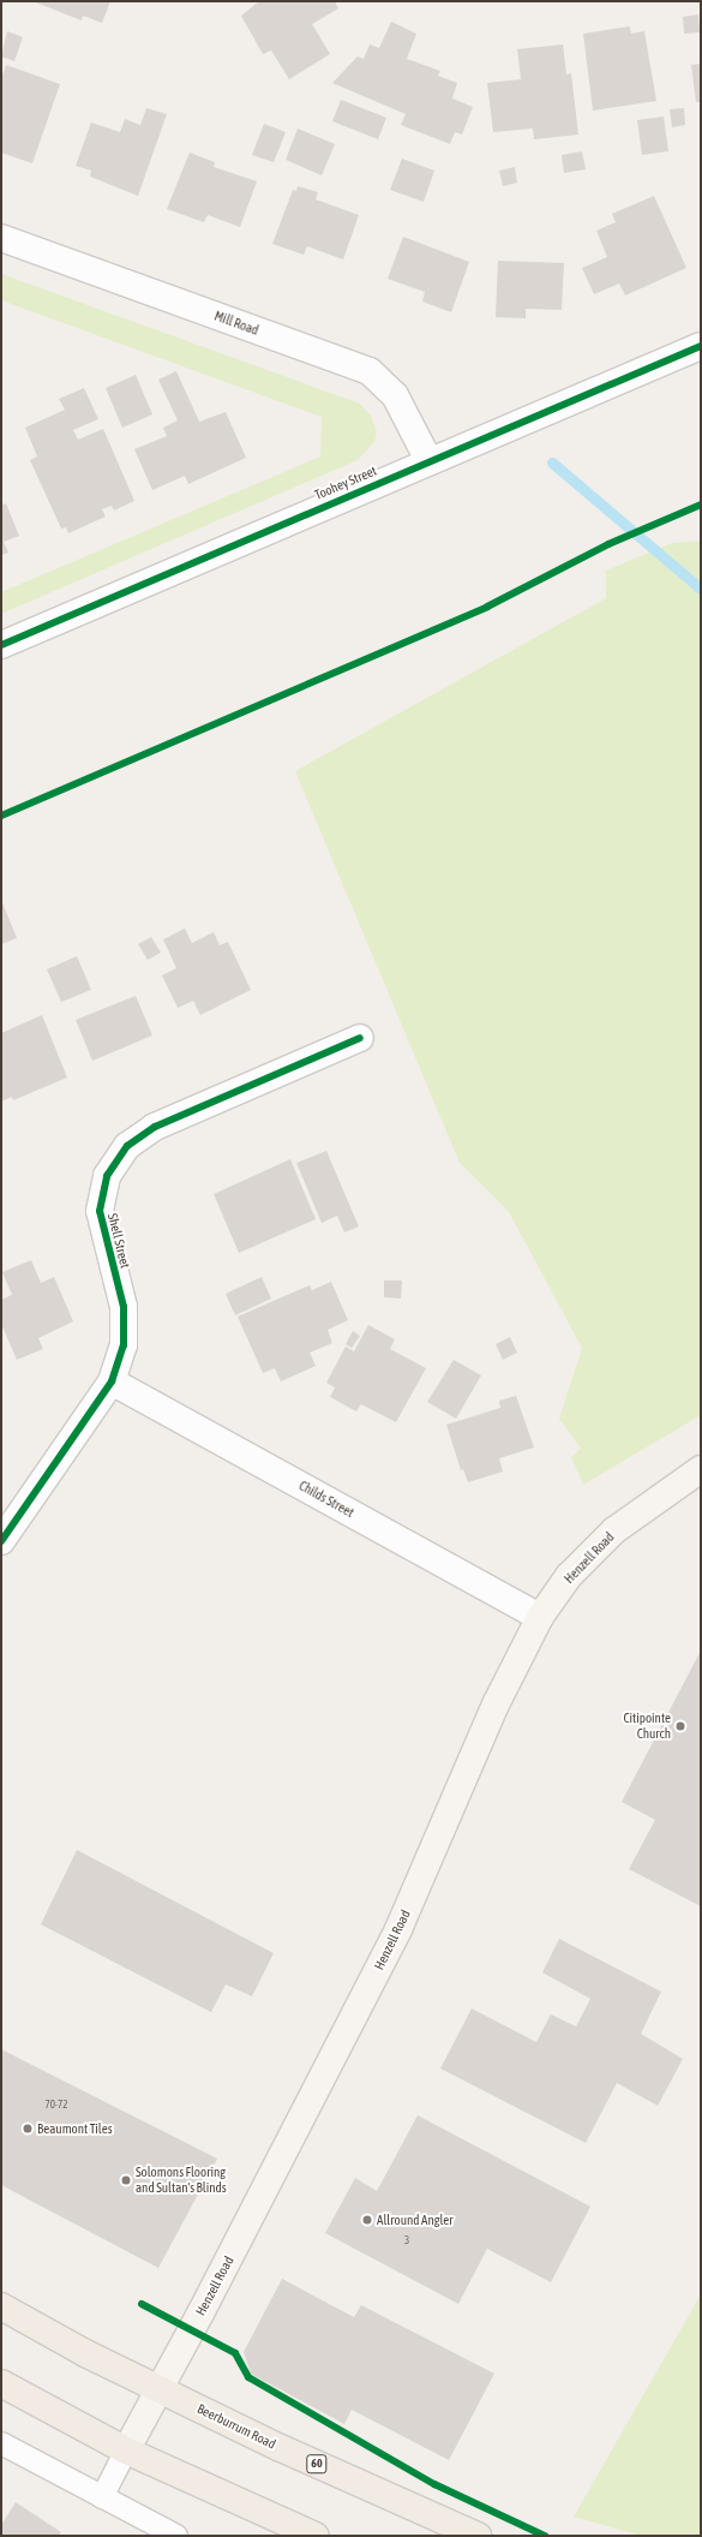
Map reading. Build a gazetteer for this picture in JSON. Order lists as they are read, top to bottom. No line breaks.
{"streets":{"main road":["Henzell Road","Beerburrum Road","60"],"street":["Mill Road","Toohey Street","Shell Street","Childs Street"]},"crossings":[["Mill Road","Toohey Street"],["Shell Street","Childs Street"],["Childs Street","Henzell Road"],["Henzell Road","Beerburrum Road"]],"places":["Citipointe Church","Beaumont Tiles","Solomons Flooring and Sultan's Blinds","Allround Angler"],"house_numbers":["70-72","3"]}
